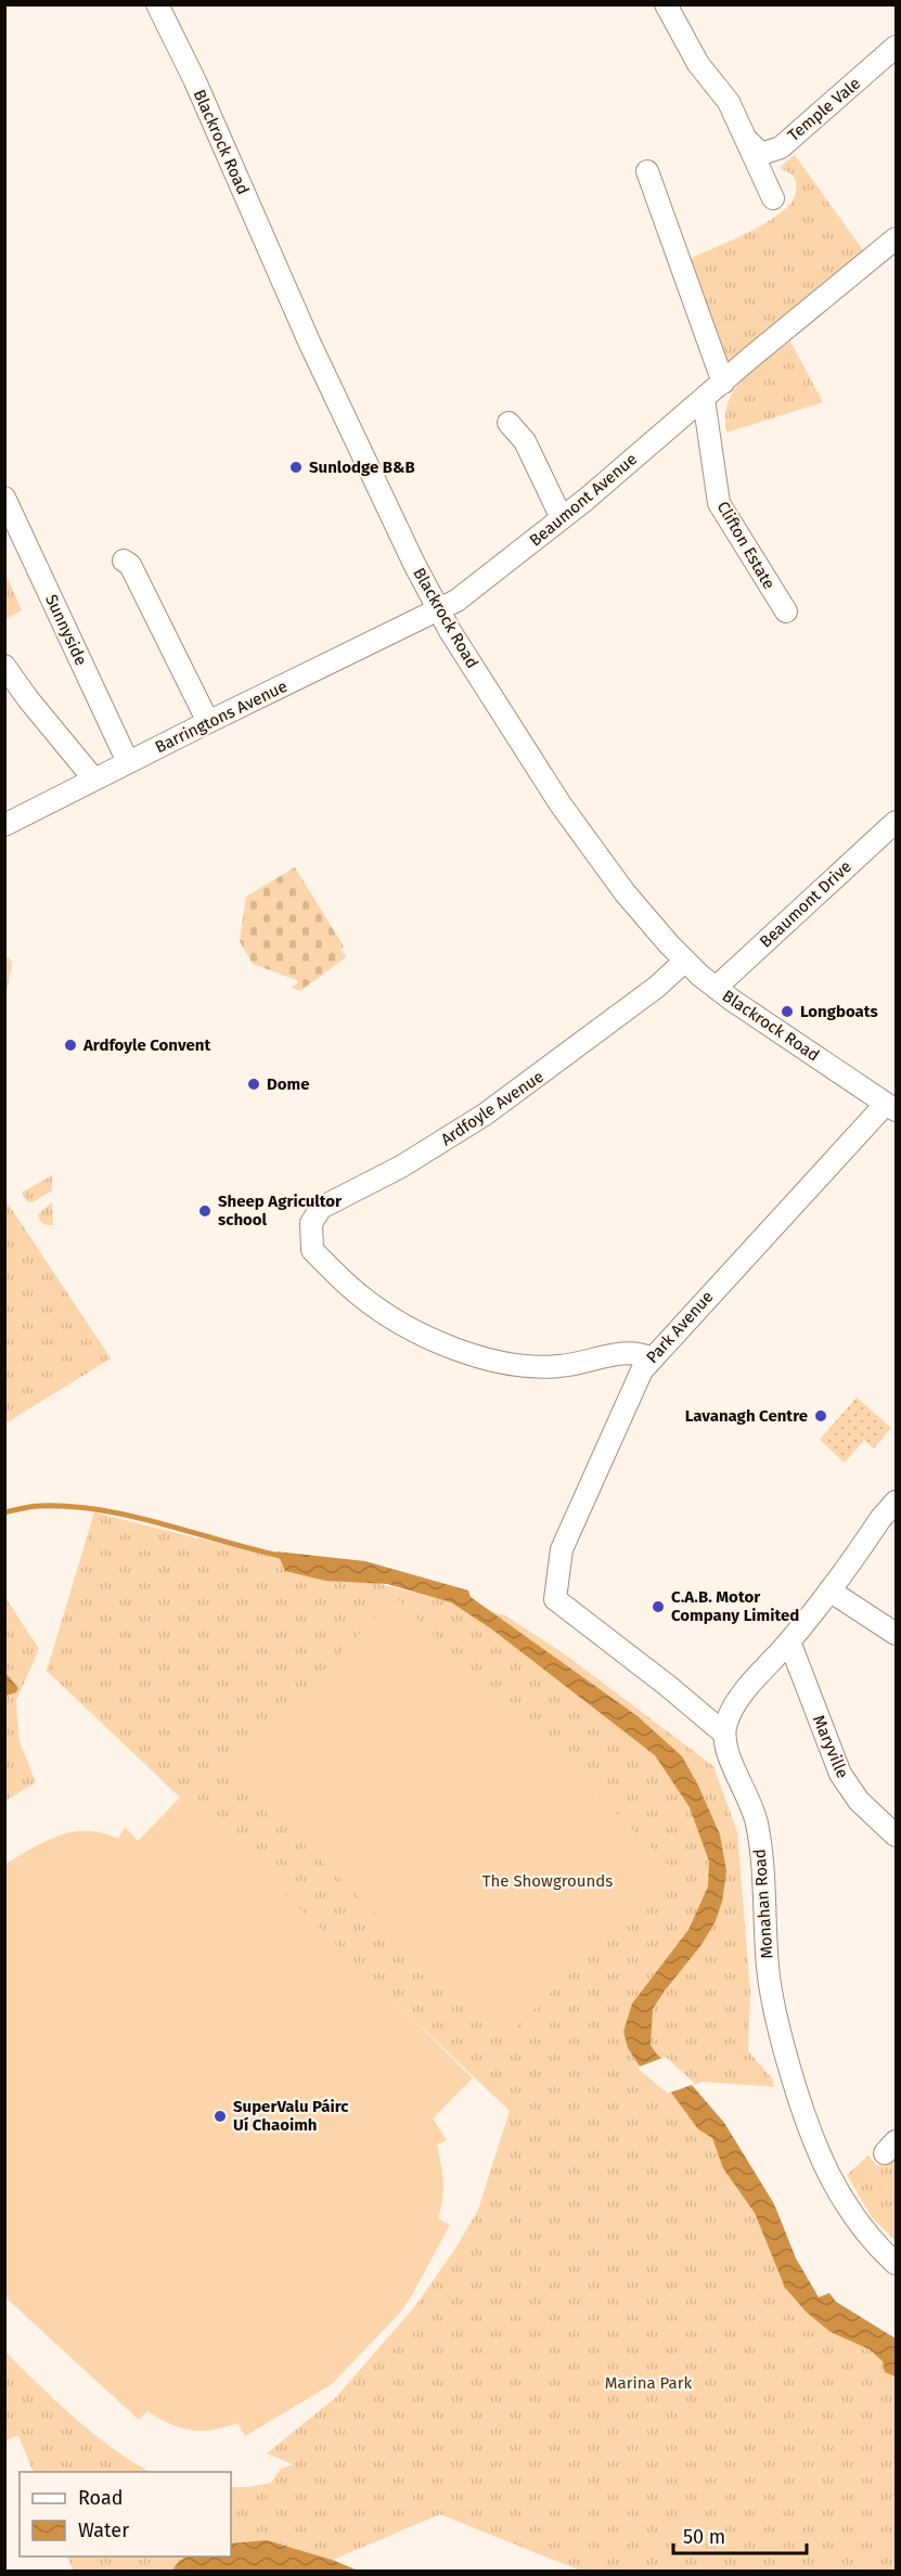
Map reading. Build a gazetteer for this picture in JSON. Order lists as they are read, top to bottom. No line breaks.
{"streets":{"street":["Temple Vale","Blackrock Road","Beaumont Avenue","Clifton Estate","Sunnyside","Barringtons Avenue","Beaumont Drive","Ardfoyle Avenue","Park Avenue","Maryville","Monahan Road"]},"crossings":[["Blackrock Road","Beaumont Avenue"],["Blackrock Road","Barringtons Avenue"],["Blackrock Road","Beaumont Drive"],["Blackrock Road","Ardfoyle Avenue"],["Blackrock Road","Park Avenue"],["Beaumont Avenue","Clifton Estate"],["Beaumont Avenue","Barringtons Avenue"],["Sunnyside","Barringtons Avenue"],["Ardfoyle Avenue","Park Avenue"],["Park Avenue","Monahan Road"]],"parks":["The Showgrounds","Marina Park"],"places":["Sunlodge B&B","Longboats","Ardfoyle Convent","Dome","Sheep Agricultor school","Lavanagh Centre","C.A.B. Motor Company Limited","SuperValu Páirc Uí Chaoimh"],"legend":["Road","Water"],"scale_bar":"50 m"}
